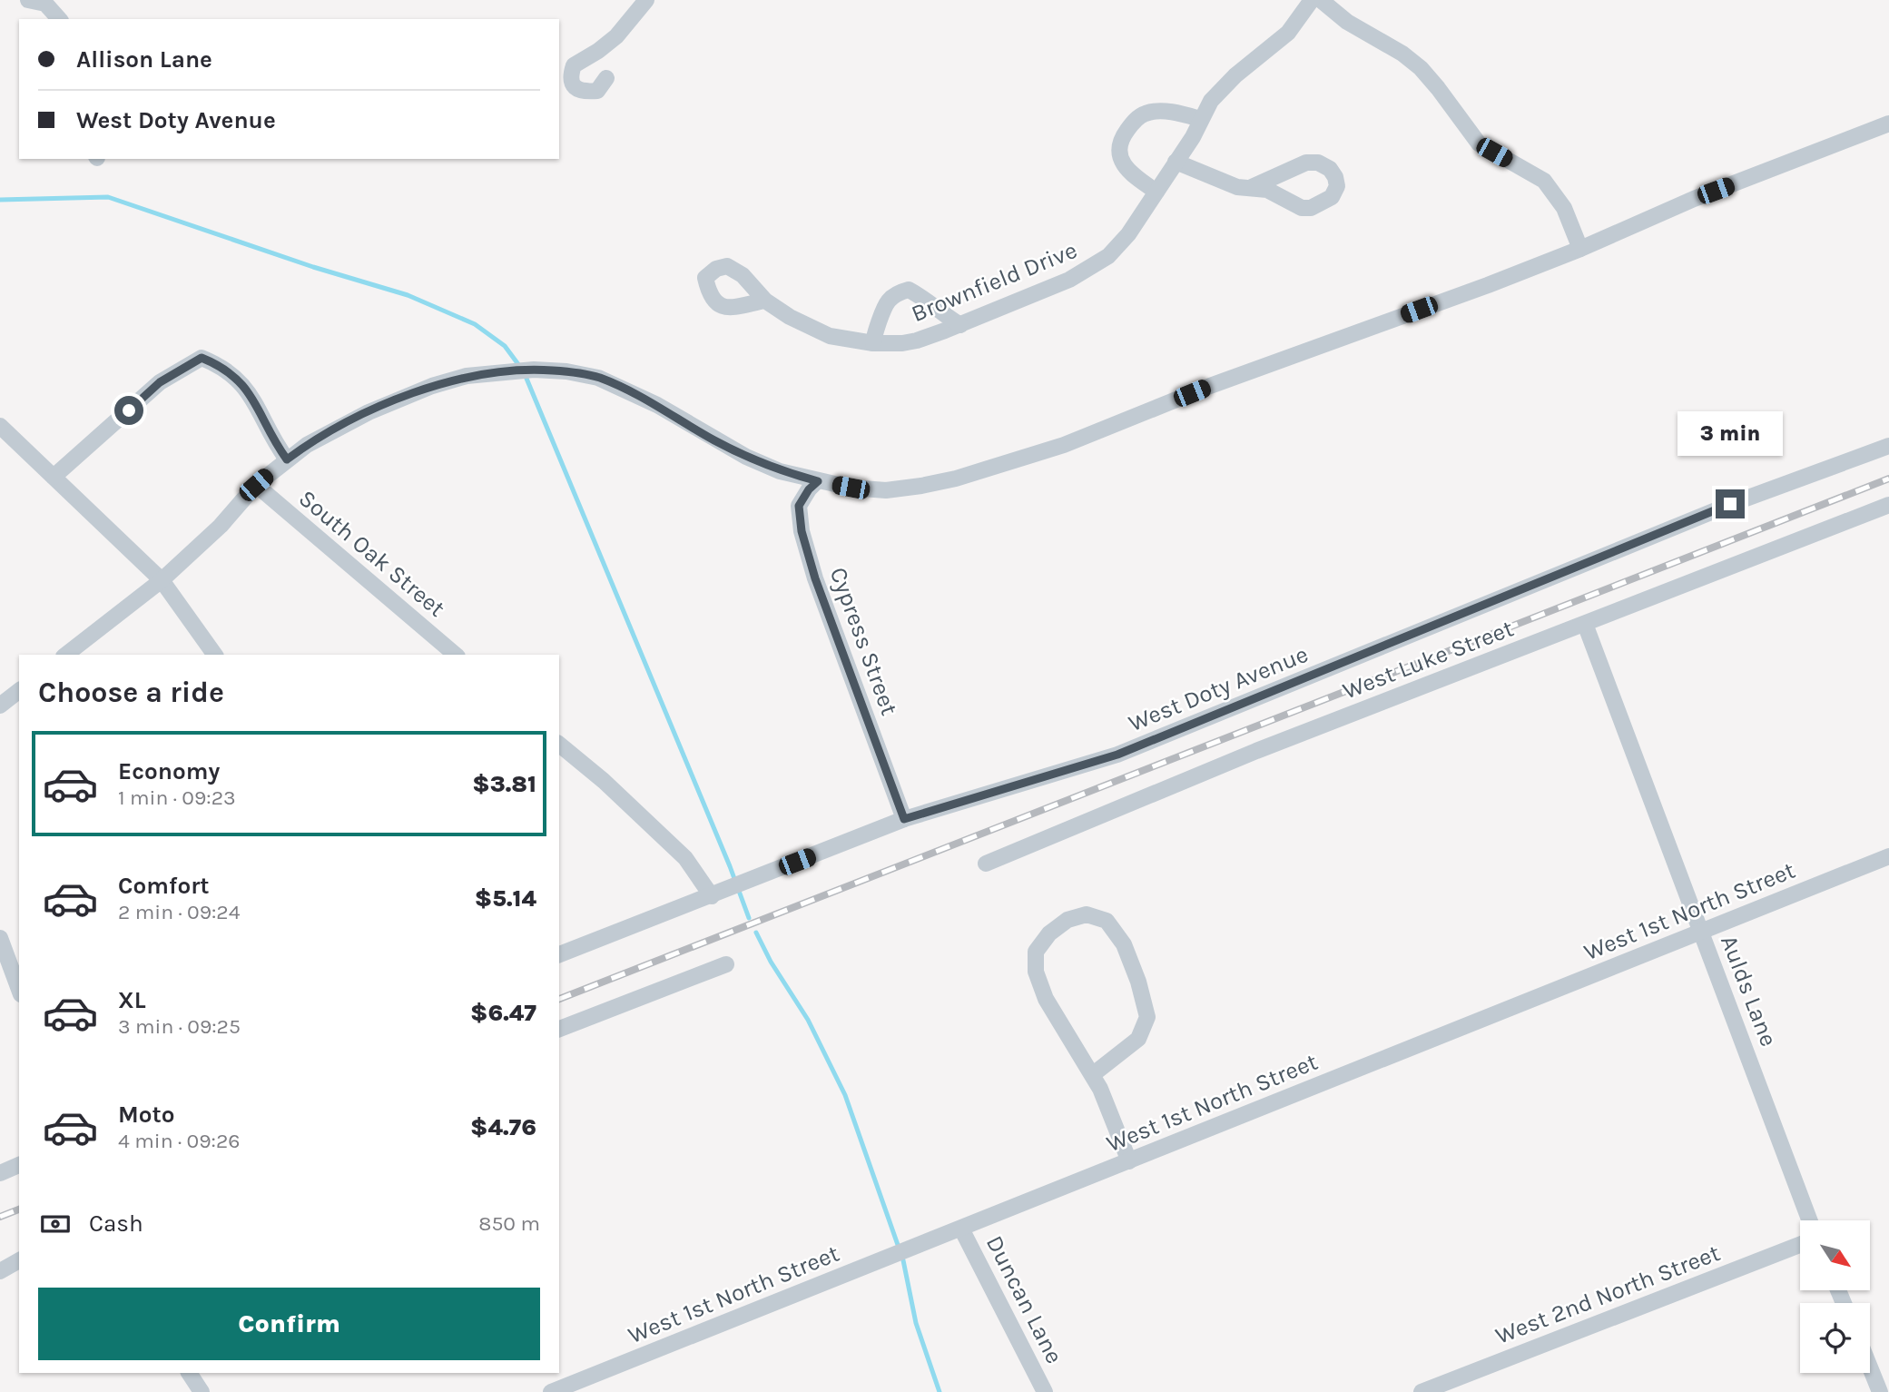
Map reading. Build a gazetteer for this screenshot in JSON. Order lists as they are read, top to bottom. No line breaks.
{"streets":{"street":["Brownfield Drive","South Oak Street","Cypress Street","West Luke Street","West Doty Avenue","West 1st North Street","Aulds Lane","West 2nd North Street","Duncan Lane"]},"crossings":[["Cypress Street","West Doty Avenue"],["West Luke Street","Aulds Lane"],["West 1st North Street","Aulds Lane"],["West 1st North Street","Duncan Lane"]],"north":"bottom right","page":{"banner":["Allison Lane","West Doty Avenue"],"bubble":"3 min","heading":"Choose a ride","list":[{"name":"Economy","note":"1 min · 09:23","value":"$3.81"},{"name":"Comfort","note":"2 min · 09:24","value":"$5.14"},{"name":"XL","note":"3 min · 09:25","value":"$6.47"},{"name":"Moto","note":"4 min · 09:26","value":"$4.76"}],"pay":["Cash","850 m"],"buttons":"Confirm"}}
